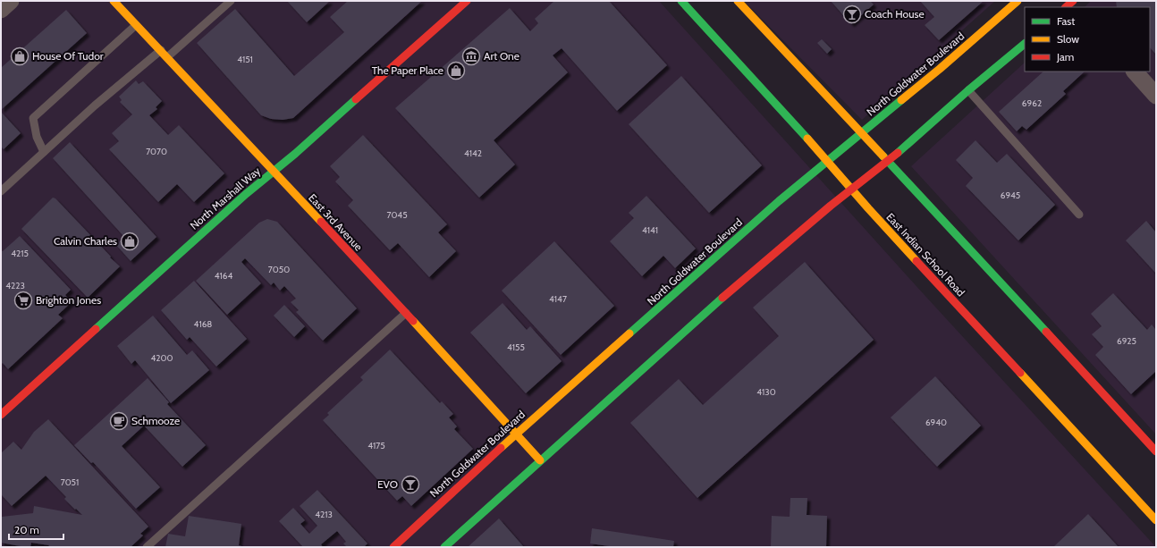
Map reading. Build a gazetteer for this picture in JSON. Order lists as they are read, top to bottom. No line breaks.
{"streets":{"main road":["North Goldwater Boulevard","North Marshall Way","East 3rd Avenue","East Indian School Road"]},"crossings":[["North Goldwater Boulevard","East 3rd Avenue"],["North Goldwater Boulevard","East Indian School Road"],["North Marshall Way","East 3rd Avenue"]],"places":{"bar":["Coach House","EVO"],"shop":["House Of Tudor","The Paper Place","Calvin Charles"],"museum":["Art One"],"supermarket":["Brighton Jones"],"cafe":["Schmooze"]},"house_numbers":["4151","6962","7070","4142","6945","7045","4141","4215","7050","4164","4223","4147","4168","6925","4155","4200","4130","6940","4175","7051","4213"],"legend":["Fast","Slow","Jam"],"scale_bar":"20 m"}
